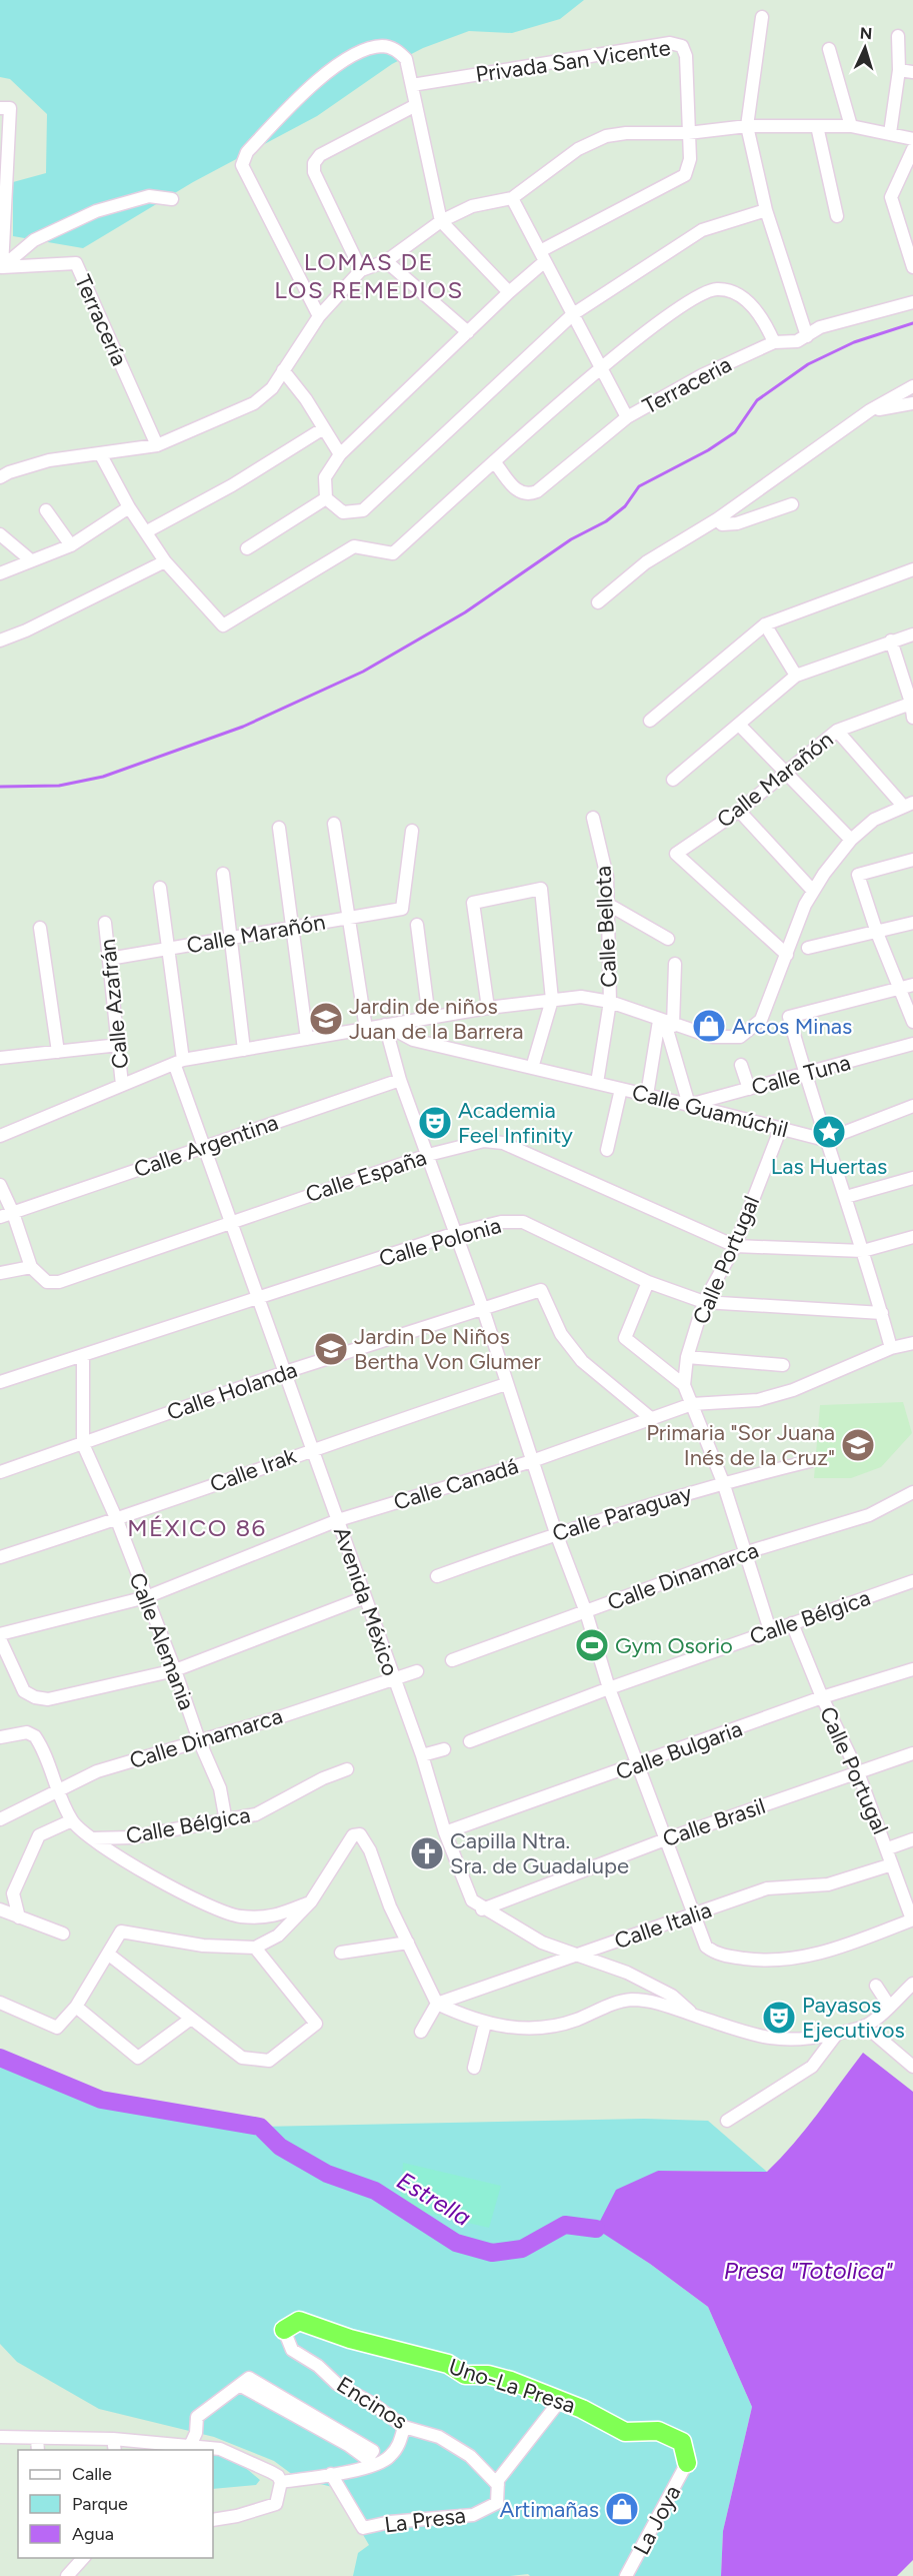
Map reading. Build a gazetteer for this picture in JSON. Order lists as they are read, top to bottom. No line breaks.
{"streets":{"highway":["Uno-La Presa"],"street":["Privada San Vicente","Terracería","Terraceria","Calle Marañón","Calle Bellota","Calle Azafrán","Calle Tuna","Calle Guamúchil","Calle Argentina","Calle España","Calle Polonia","Calle Portugal","Calle Holanda","Calle Irak","Calle Canadá","Calle Paraguay","Calle Dinamarca","Avenida México","Calle Bélgica","Calle Alemania","Calle Bulgaria","Calle Brasil","Calle Italia","Encinos","La Presa","La Joya"]},"crossings":[["Calle Marañón","Calle Azafrán"],["Calle Marañón","Avenida México"],["Calle Bellota","Calle Guamúchil"],["Calle Tuna","Calle Guamúchil"],["Calle Guamúchil","Calle Portugal"],["Calle Argentina","Avenida México"],["Calle España","Calle Portugal"],["Calle España","Avenida México"],["Calle Polonia","Calle Portugal"],["Calle Polonia","Avenida México"],["Calle Polonia","Calle Alemania"],["Calle Portugal","Calle Canadá"],["Calle Portugal","Calle Paraguay"],["Calle Portugal","Calle Dinamarca"],["Calle Portugal","Calle Bélgica"],["Calle Portugal","Calle Bulgaria"],["Calle Portugal","Calle Brasil"],["Calle Portugal","Calle Italia"],["Calle Holanda","Calle Canadá"],["Calle Holanda","Avenida México"],["Calle Holanda","Calle Alemania"],["Calle Irak","Avenida México"],["Calle Irak","Calle Alemania"],["Calle Canadá","Avenida México"],["Calle Canadá","Calle Alemania"],["Calle Dinamarca","Avenida México"],["Calle Dinamarca","Calle Alemania"],["Avenida México","Calle Bulgaria"],["Avenida México","Calle Brasil"],["Avenida México","Calle Italia"],["Calle Bélgica","Calle Alemania"],["Uno-La Presa","Encinos"],["Uno-La Presa","La Presa"],["Uno-La Presa","La Joya"],["Encinos","La Presa"]],"districts":["LOMAS DE LOS REMEDIOS","MÉXICO 86"],"water":["Estrella","Presa \"Totolica\""],"places":{"school or university":["Jardin de niños Juan de la Barrera","Jardin De Niños Bertha Von Glumer","Primaria \"Sor Juana Inés de la Cruz\""],"shop":["Arcos Minas","Artimañas"],"theatre":["Academia Feel Infinity","Payasos Ejecutivos"],"place":["Las Huertas"],"sports":["Gym Osorio"],"church":["Capilla Ntra. Sra. de Guadalupe"]},"legend":["Calle","Parque","Agua"],"north":"top"}
